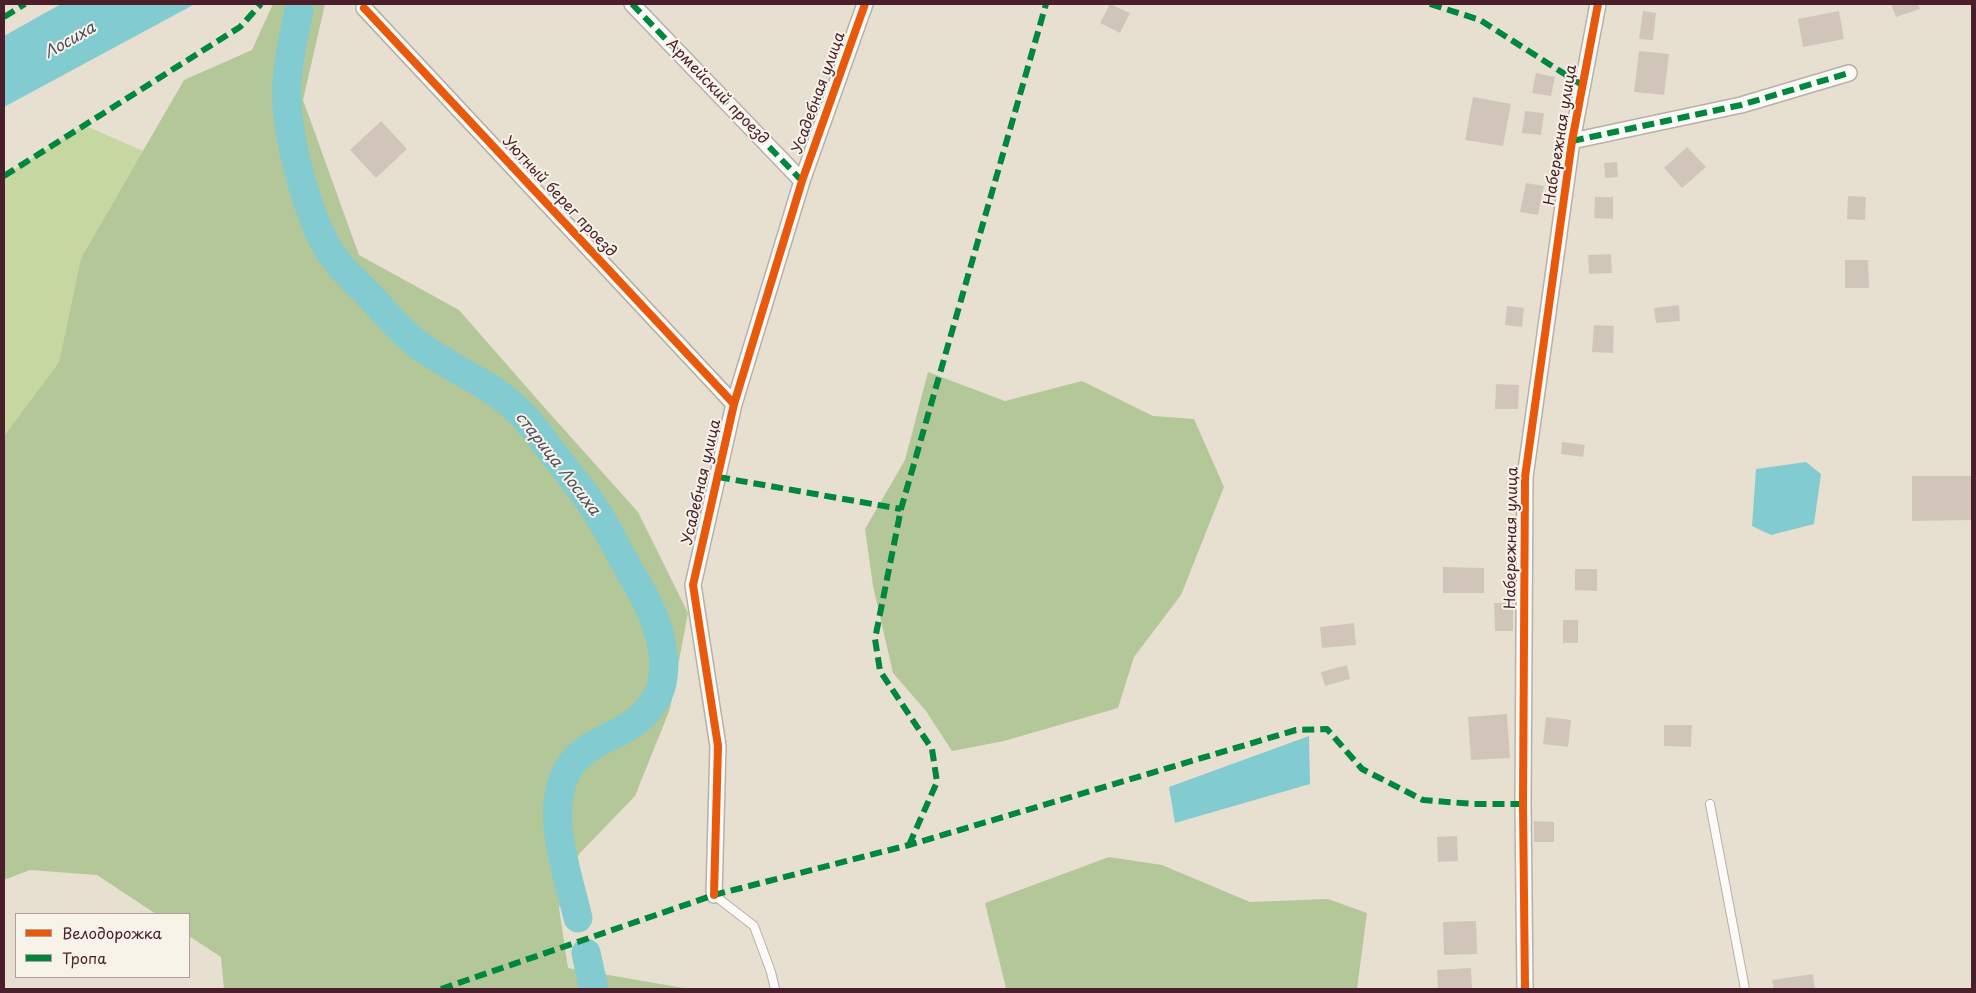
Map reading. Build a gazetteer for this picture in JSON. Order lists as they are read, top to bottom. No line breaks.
{"streets":{"street":["Армейский проезд","Усадебная улица","Набережная улица","Уютный берег проезд"]},"crossings":[["Армейский проезд","Усадебная улица"],["Усадебная улица","Уютный берег проезд"]],"water":["Лосиха","старица Лосиха"],"legend":["Велодорожка","Тропа"]}
